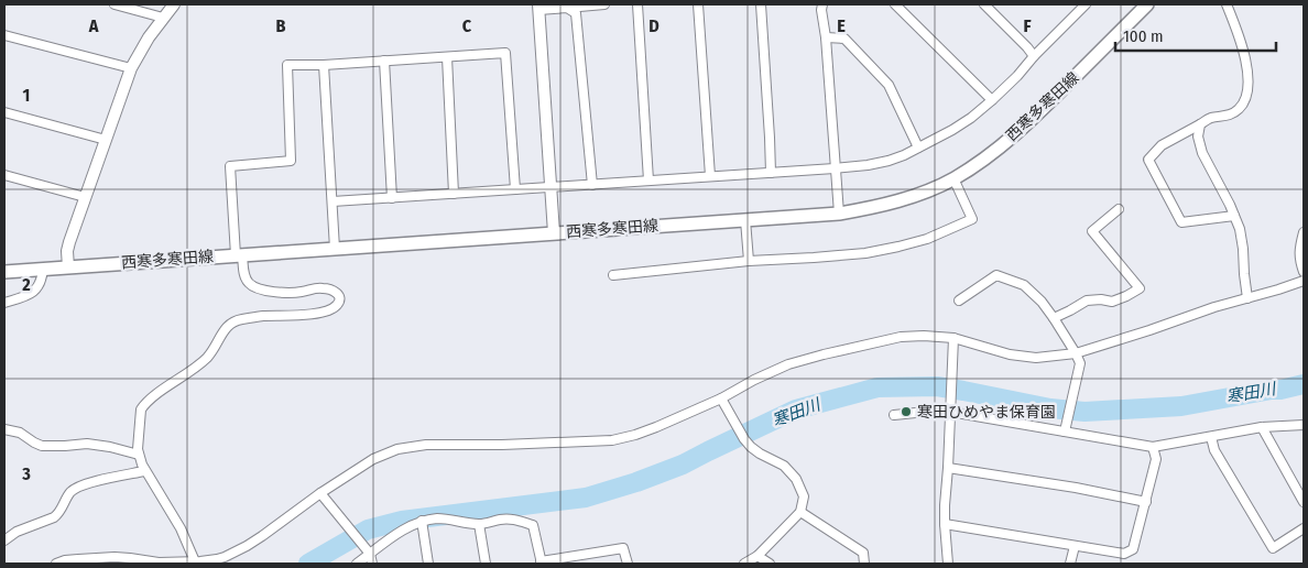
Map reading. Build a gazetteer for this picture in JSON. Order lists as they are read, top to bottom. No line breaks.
{"streets":{"main road":["西寒多寒田線"]},"water":["寒田川"],"places":["寒田ひめやま保育園"],"scale_bar":"100 m","grid":{"columns":["A","B","C","D","E","F"],"rows":["1","2","3"]}}
